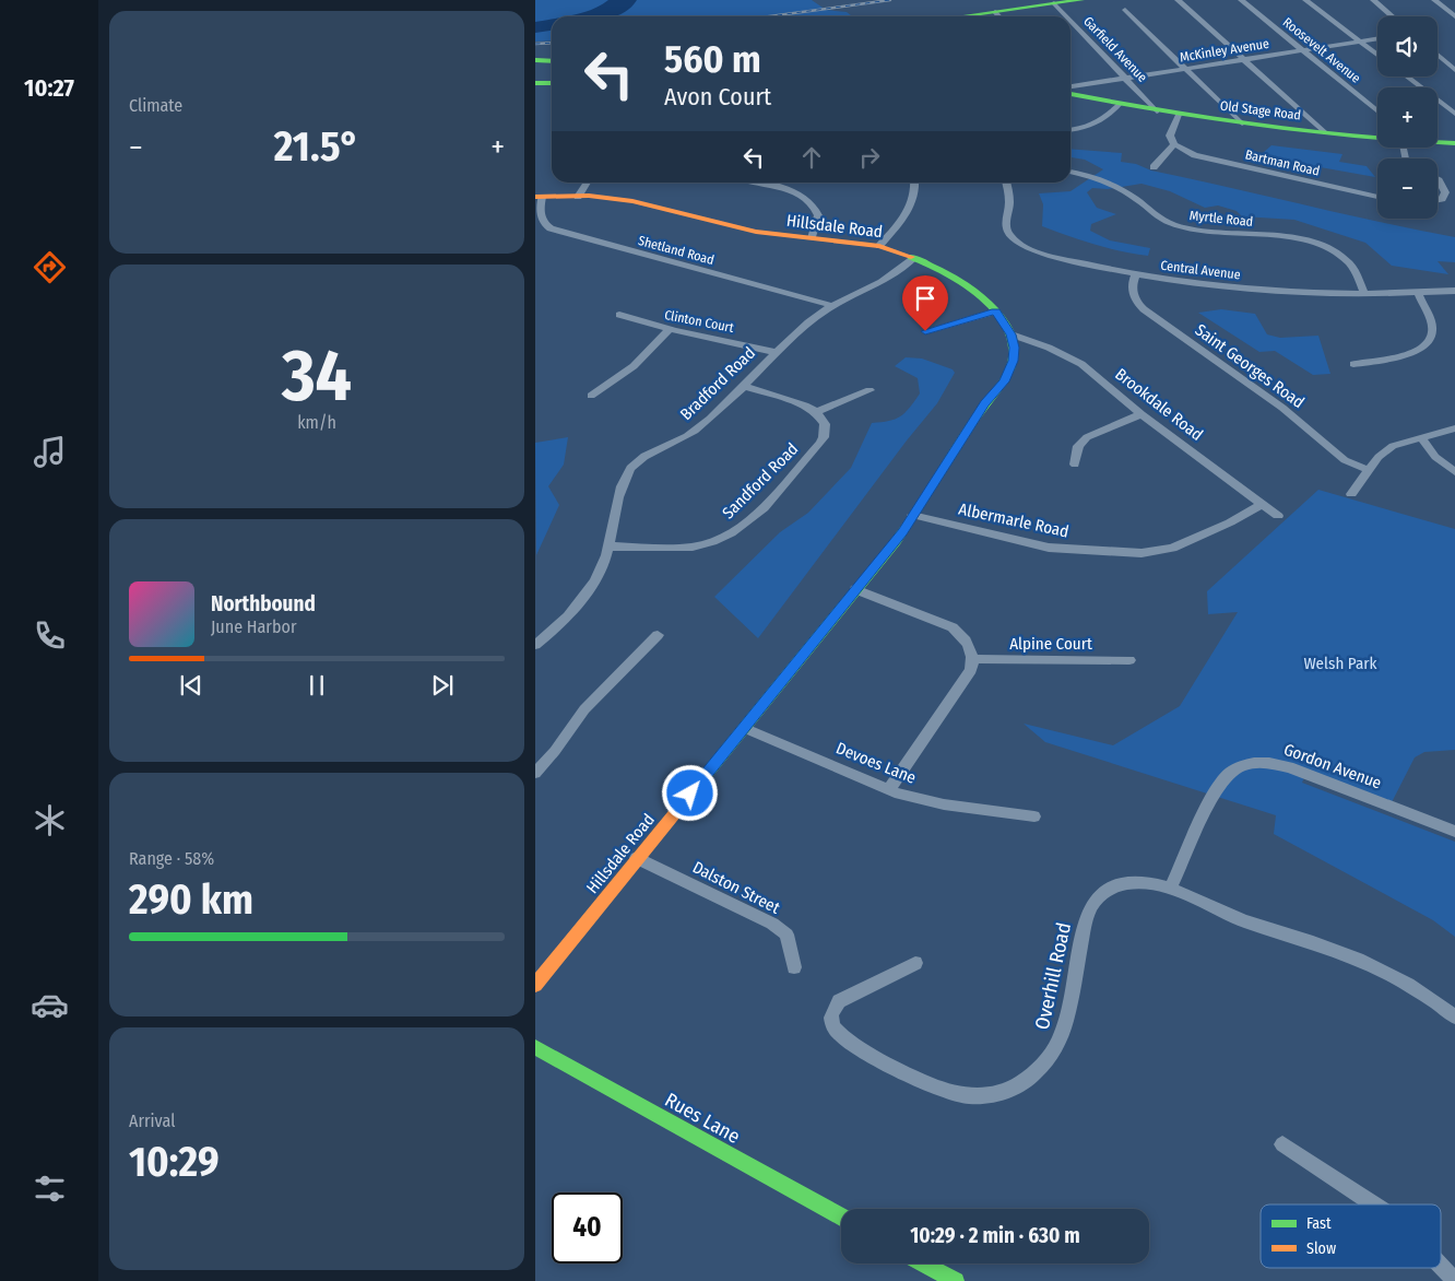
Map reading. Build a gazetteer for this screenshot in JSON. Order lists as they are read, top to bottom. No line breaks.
{"streets":{"main road":["Old Stage Road","Hillsdale Road","Rues Lane"],"street":["Garfield Avenue","McKinley Avenue","Roosevelt Avenue","Bartman Road","Myrtle Road","Shetland Road","Central Avenue","Clinton Court","Saint Georges Road","Bradford Road","Brookdale Road","Sandford Road","Albermarle Road","Alpine Court","Devoes Lane","Gordon Avenue","Dalston Street","Overhill Road"]},"crossings":[["Garfield Avenue","McKinley Avenue"],["Garfield Avenue","Old Stage Road"],["McKinley Avenue","Roosevelt Avenue"],["Myrtle Road","Central Avenue"],["Hillsdale Road","Shetland Road"],["Hillsdale Road","Bradford Road"],["Hillsdale Road","Brookdale Road"],["Hillsdale Road","Albermarle Road"],["Hillsdale Road","Devoes Lane"],["Hillsdale Road","Dalston Street"],["Shetland Road","Bradford Road"],["Central Avenue","Saint Georges Road"],["Clinton Court","Bradford Road"],["Bradford Road","Sandford Road"],["Brookdale Road","Albermarle Road"],["Gordon Avenue","Overhill Road"]],"parks":["Welsh Park"],"legend":["Fast","Slow"],"page":{"tabs":"10:27","tile":["Climate",["34","km/h"],["Range · 58%","290 km"],["Arrival","10:29"]],"map_buttons":["+","−"],"turn":["560 m","Avon Court"],"heat":["−","21.5°","+"],"song":["Northbound","June Harbor"],"limit":"40","trip":"10:29 · 2 min · 630 m"}}
